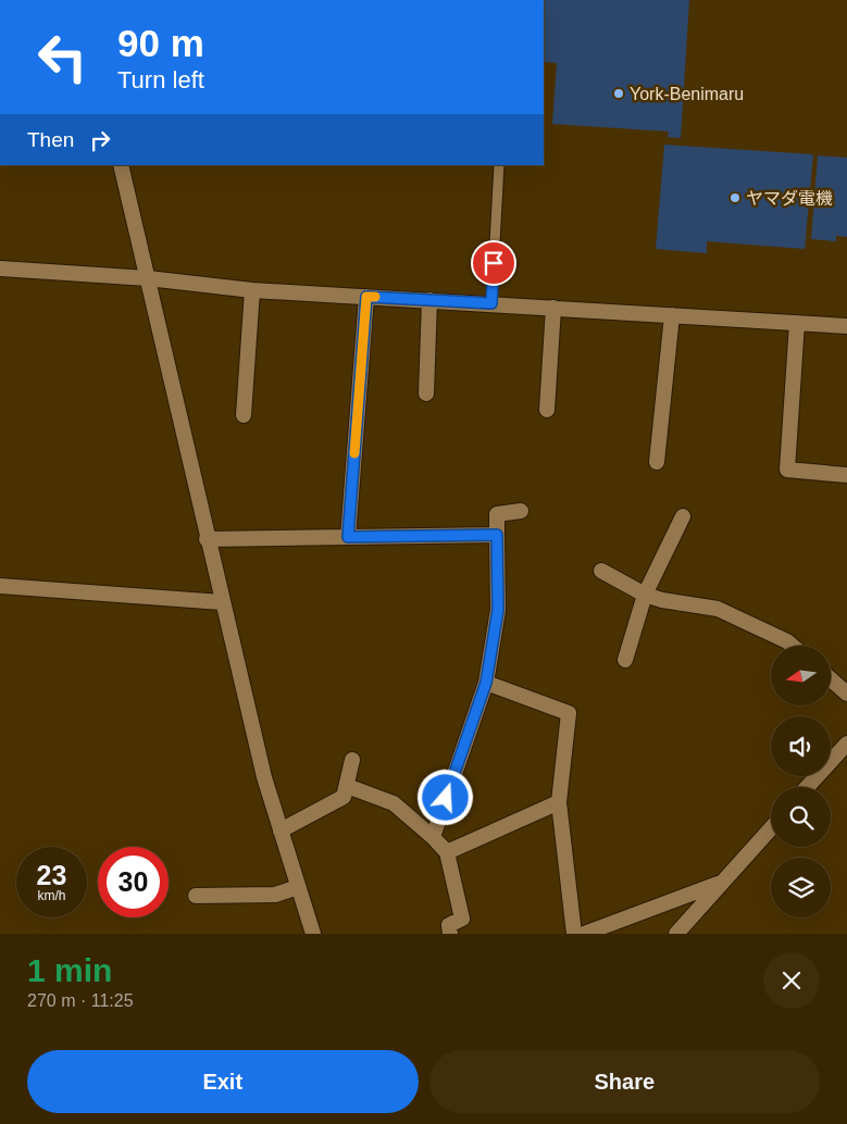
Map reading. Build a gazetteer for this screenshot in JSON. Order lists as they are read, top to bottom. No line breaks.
{"places":["York-Benimaru","ヤマダ電機"],"north":"left","page":{"turn":["90 m","Turn left"],"then":"Then","speed":"23 km/h","limit":"30","heading":["1 min","270 m · 11:25"],"buttons":["Exit","Share"]}}
